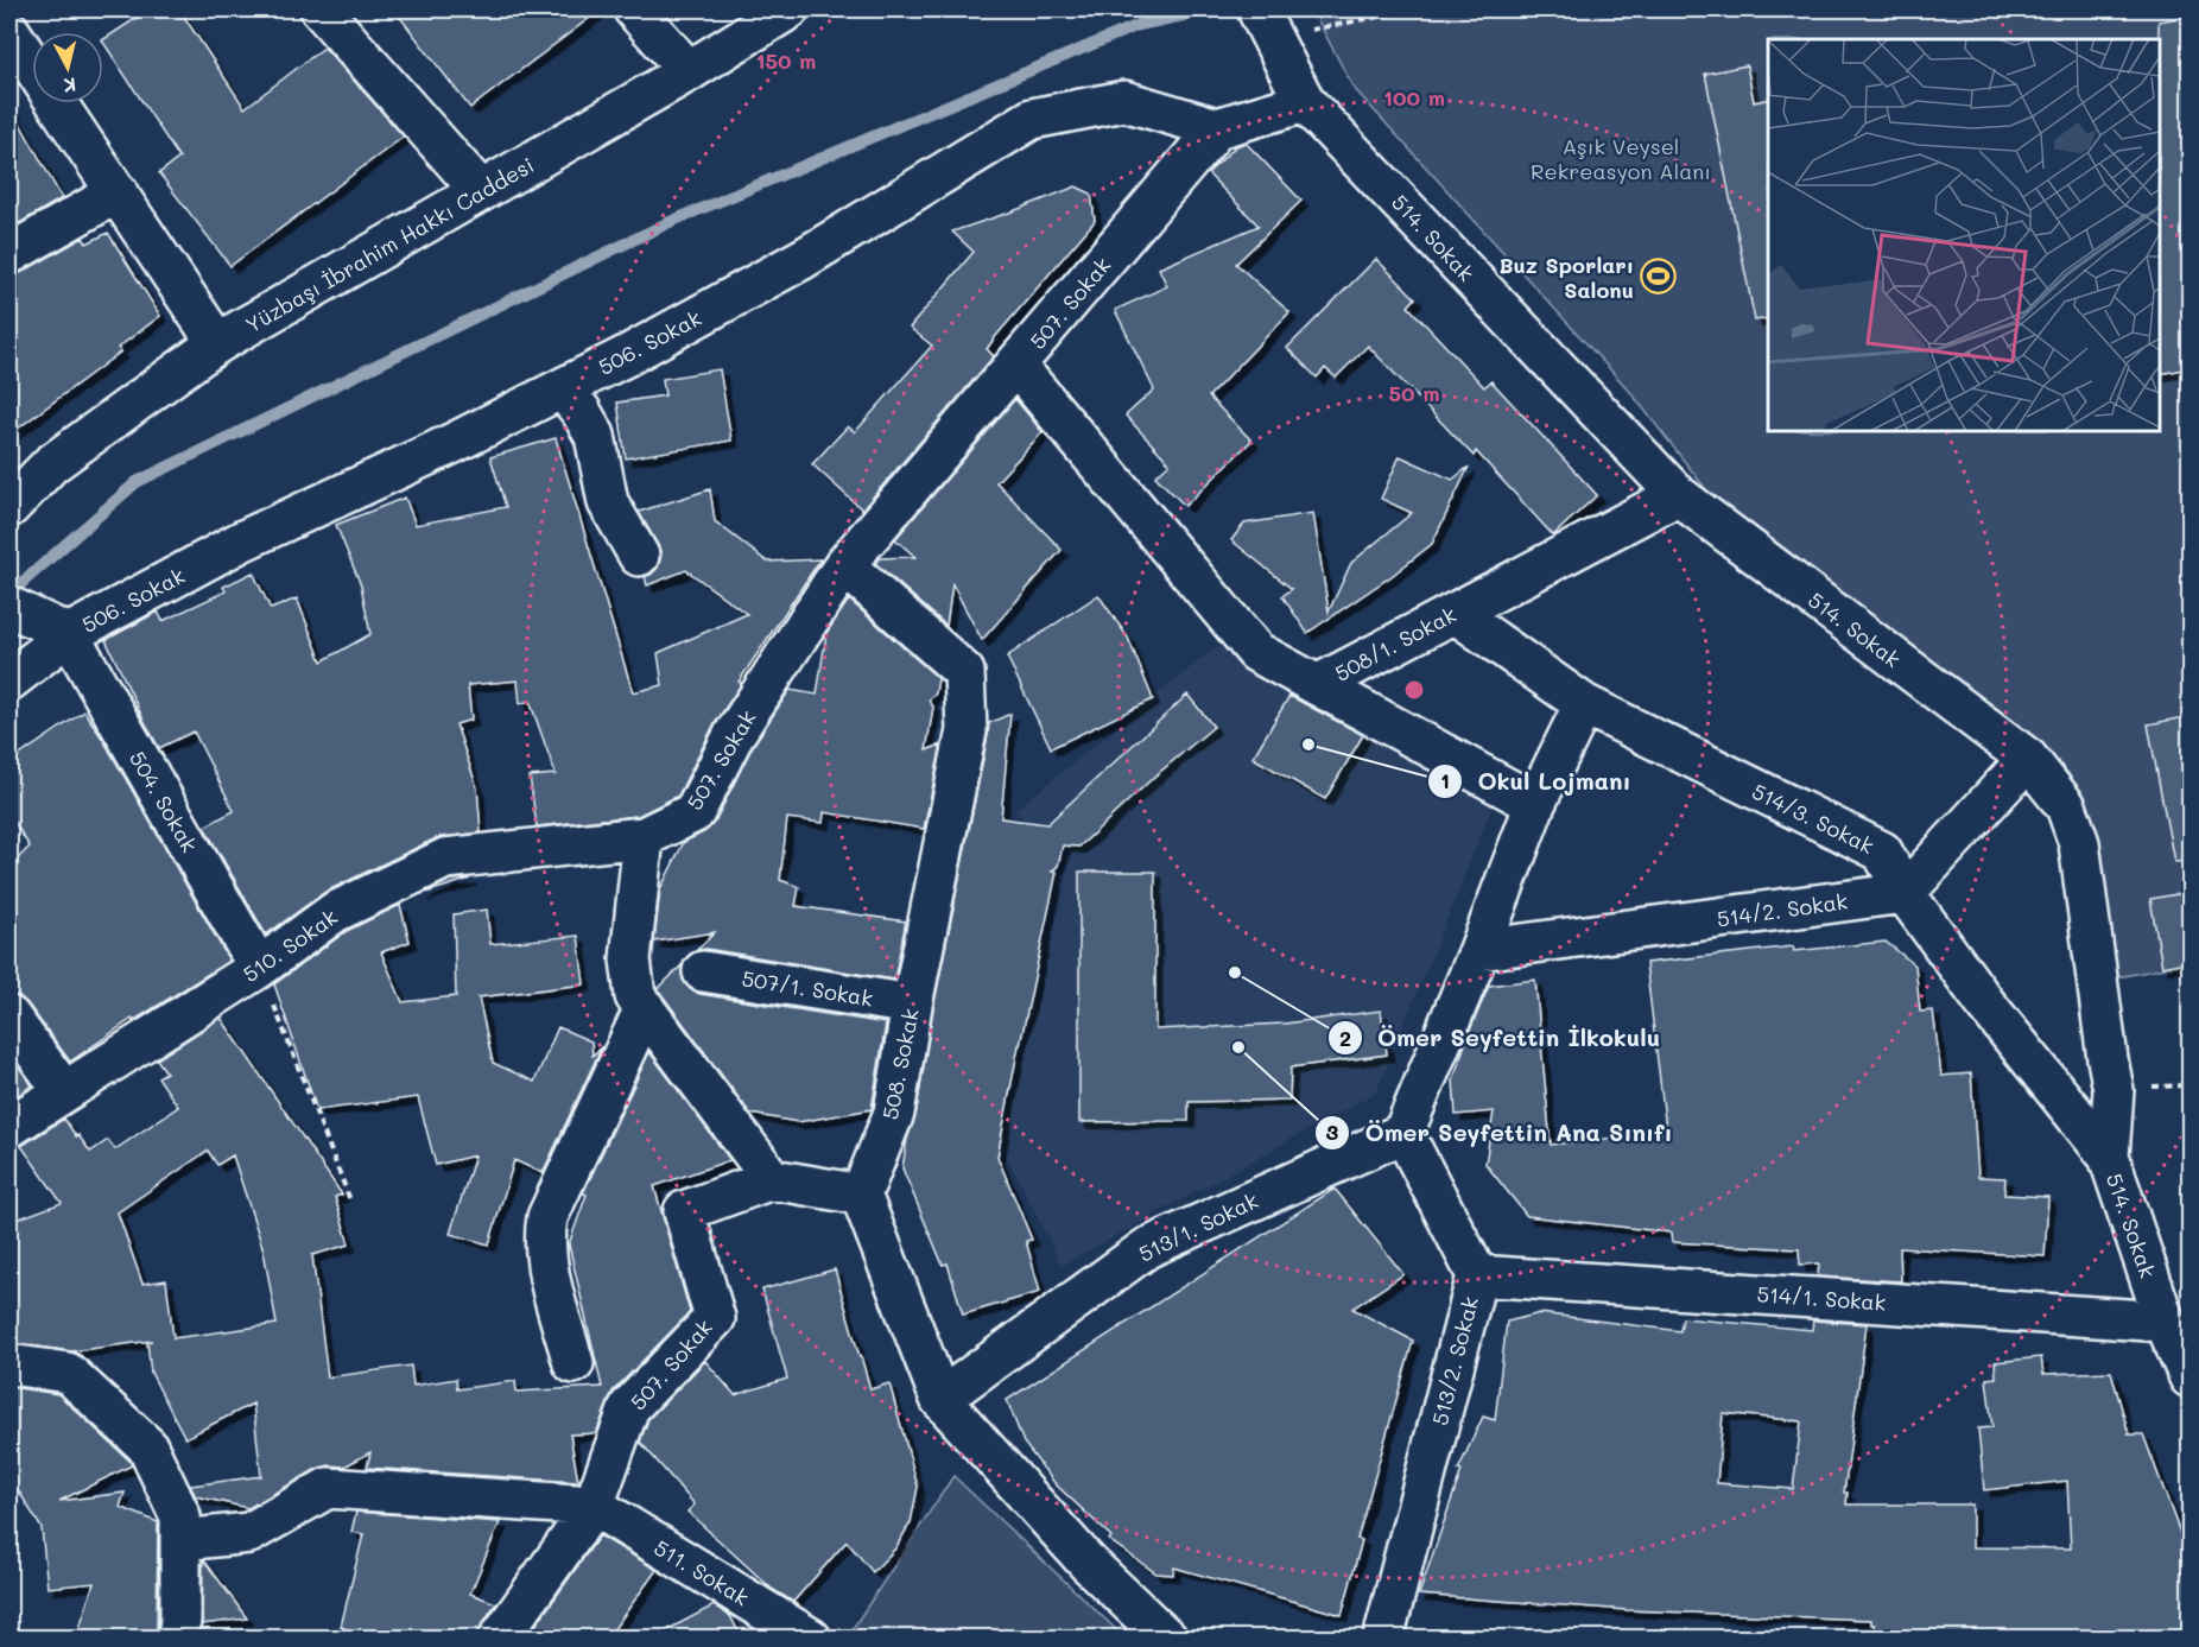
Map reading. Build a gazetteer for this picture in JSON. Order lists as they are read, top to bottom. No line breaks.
{"streets":{"street":["514. Sokak","Yüzbaşı İbrahim Hakkı Caddesi","507. Sokak","506. Sokak","508/1. Sokak","504. Sokak","514/3. Sokak","514/2. Sokak","510. Sokak","507/1. Sokak","508. Sokak","513/1. Sokak","514/1. Sokak","513/2. Sokak","511. Sokak"]},"crossings":[["514. Sokak","508/1. Sokak"],["514. Sokak","514/3. Sokak"],["514. Sokak","514/1. Sokak"],["507. Sokak","506. Sokak"],["507. Sokak","508/1. Sokak"],["507. Sokak","510. Sokak"],["507. Sokak","508. Sokak"],["507. Sokak","511. Sokak"],["506. Sokak","504. Sokak"],["508/1. Sokak","514/3. Sokak"],["504. Sokak","510. Sokak"],["514/3. Sokak","514/2. Sokak"],["507/1. Sokak","508. Sokak"],["513/1. Sokak","513/2. Sokak"],["514/1. Sokak","513/2. Sokak"]],"parks":["Aşık Veysel Rekreasyon Alanı"],"places":{"sports":["Buz Sporları Salonu"],"other":["Okul Lojmanı","Ömer Seyfettin İlkokulu","Ömer Seyfettin Ana Sınıfı"]},"north":"bottom","rings":["150 m","100 m","50 m"]}
